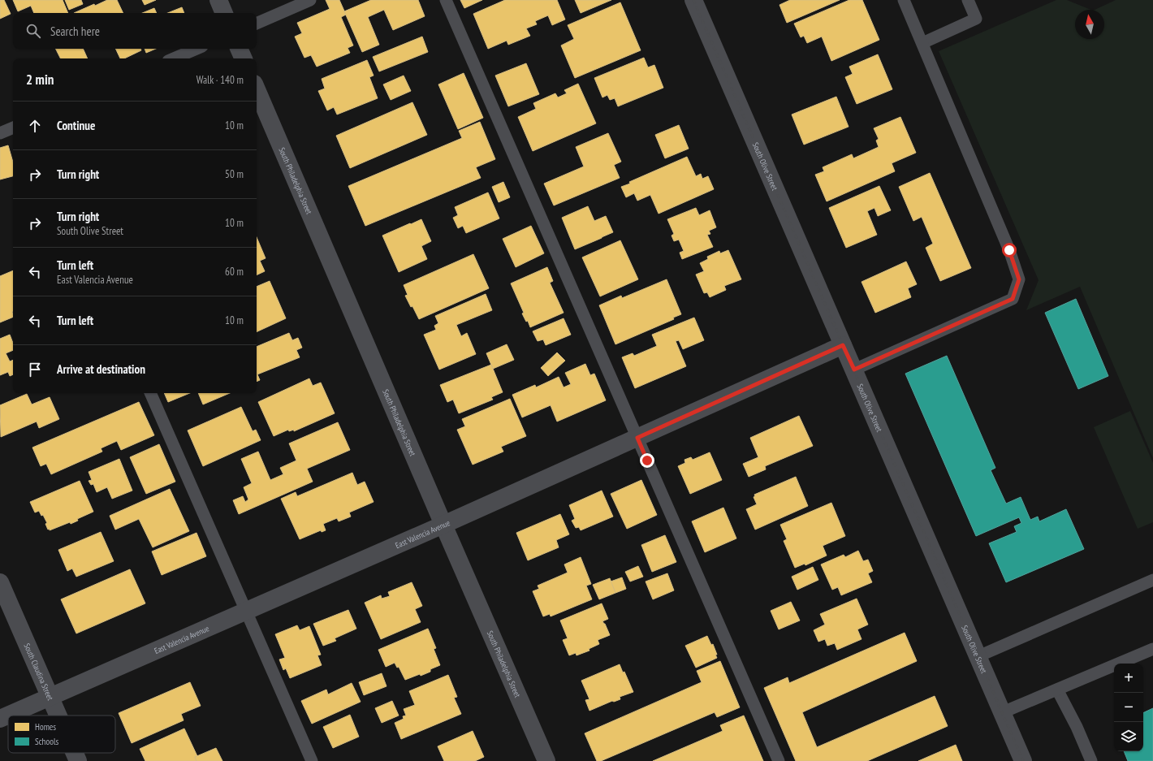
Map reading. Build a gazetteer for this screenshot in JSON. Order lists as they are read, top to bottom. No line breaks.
{"streets":{"street":["South Olive Street","South Philadelphia Street","East Valencia Avenue","South Claudina Street"]},"crossings":[["South Olive Street","East Valencia Avenue"],["South Philadelphia Street","East Valencia Avenue"],["East Valencia Avenue","South Claudina Street"]],"legend":["Homes","Schools"],"north":"top","page":{"search":"Search here","heading":["2 min","Walk · 140 m"],"list":[["Continue","10 m"],["Turn right","50 m"],["Turn right","South Olive Street","10 m"],["Turn left","East Valencia Avenue","60 m"],["Turn left","10 m"],"Arrive at destination"],"map_buttons":["+","−"]}}
